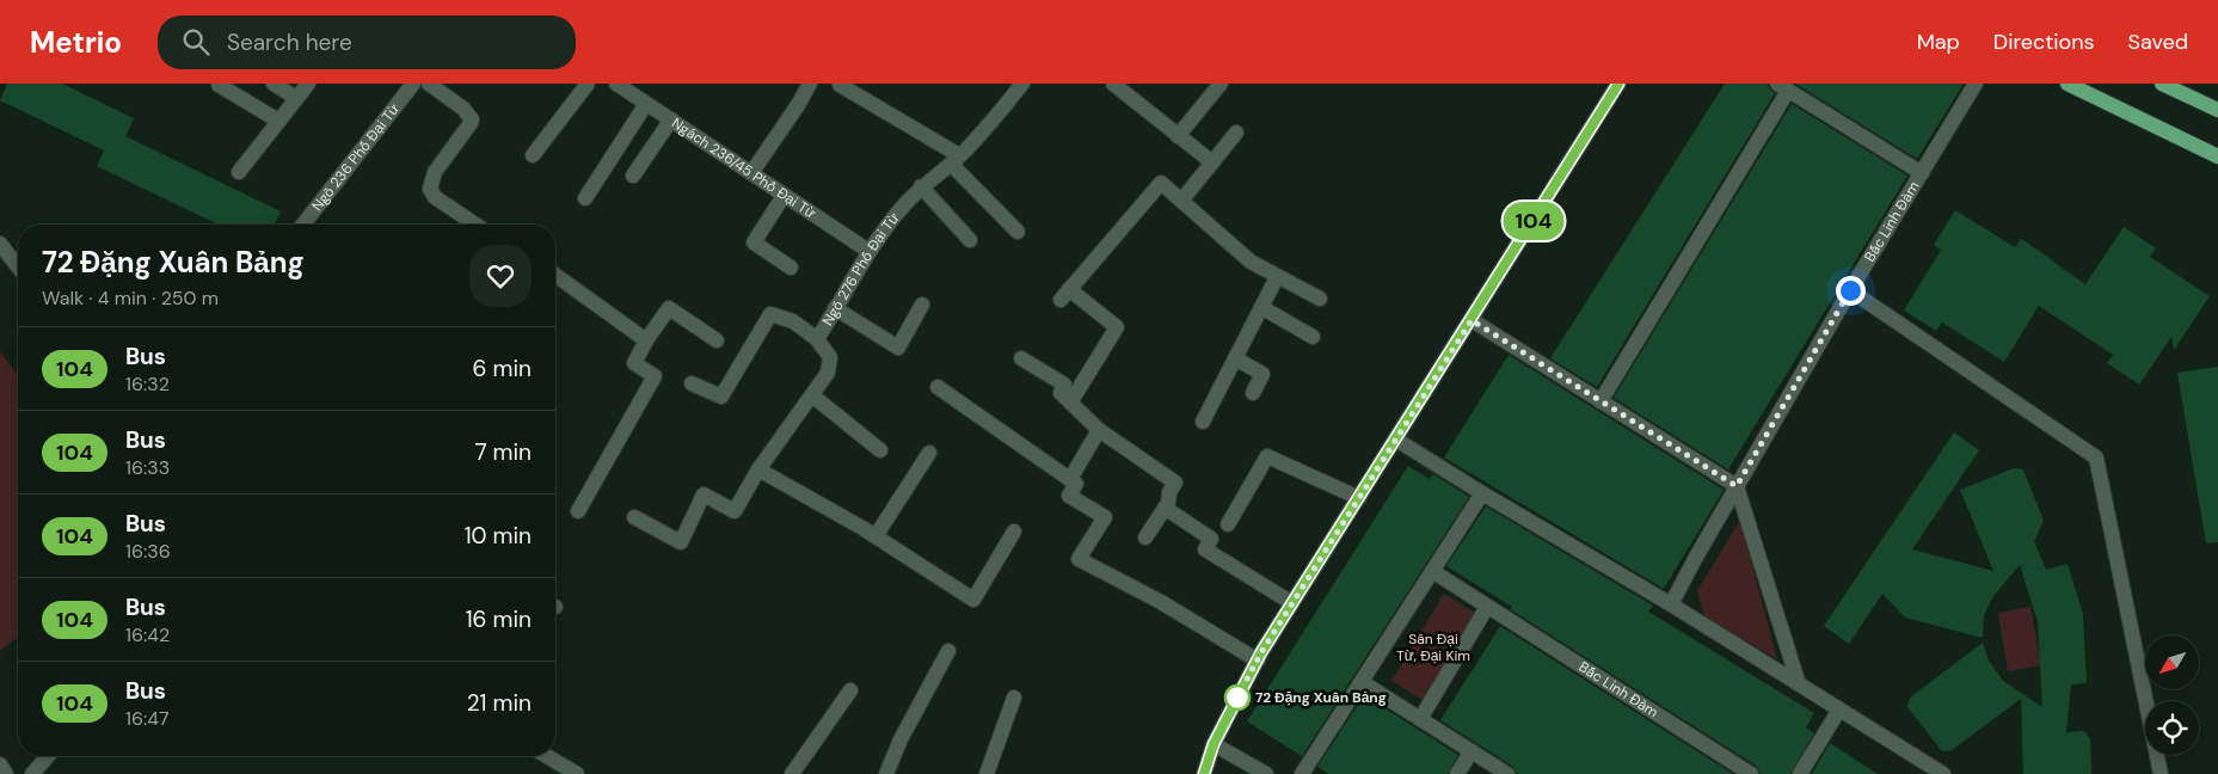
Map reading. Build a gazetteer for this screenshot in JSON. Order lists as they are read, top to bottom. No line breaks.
{"streets":{"street":["Ngõ 236 Phố Đại Từ","Ngách 236/45 Phố Đại Từ","Bắc Linh Đàm","Ngõ 276 Phố Đại Từ"]},"crossings":[["Ngách 236/45 Phố Đại Từ","Ngõ 276 Phố Đại Từ"]],"parks":["Sân Đại Từ, Đại Kim"],"places":["72 Đặng Xuân Bảng"],"lines":["bus line 104"],"north":"bottom left","page":{"header":"Metrio","search":"Search here","nav":["Map","Directions","Saved"],"on_map":"104","heading":["72 Đặng Xuân Bảng","Walk · 4 min · 250 m"],"list":[{"mark":"104","name":"Bus","note":"16:32","value":"6 min"},{"mark":"104","name":"Bus","note":"16:33","value":"7 min"},{"mark":"104","name":"Bus","note":"16:36","value":"10 min"},{"mark":"104","name":"Bus","note":"16:42","value":"16 min"},{"mark":"104","name":"Bus","note":"16:47","value":"21 min"}]}}
